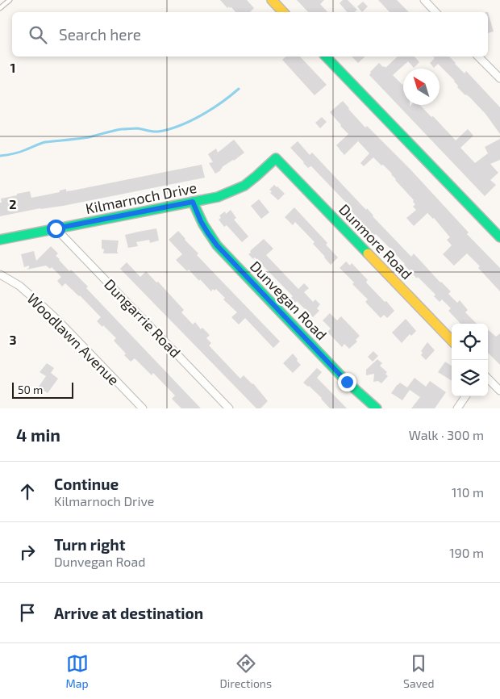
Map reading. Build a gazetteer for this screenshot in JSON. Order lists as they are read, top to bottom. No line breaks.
{"streets":{"street":["Kilmarnoch Drive","Dunmore Road","Dunvegan Road","Dungarrie Road","Woodlawn Avenue"]},"crossings":[["Kilmarnoch Drive","Dunmore Road"],["Kilmarnoch Drive","Dunvegan Road"],["Kilmarnoch Drive","Dungarrie Road"]],"scale_bar":"50 m","north":"top left","page":{"search":"Search here","scale":"50 m","heading":["4 min","Walk · 300 m"],"list":[["Continue","Kilmarnoch Drive","110 m"],["Turn right","Dunvegan Road","190 m"],"Arrive at destination"],"nav":["Map","Directions","Saved"]},"grid":{"rows":["1","2","3"]}}
